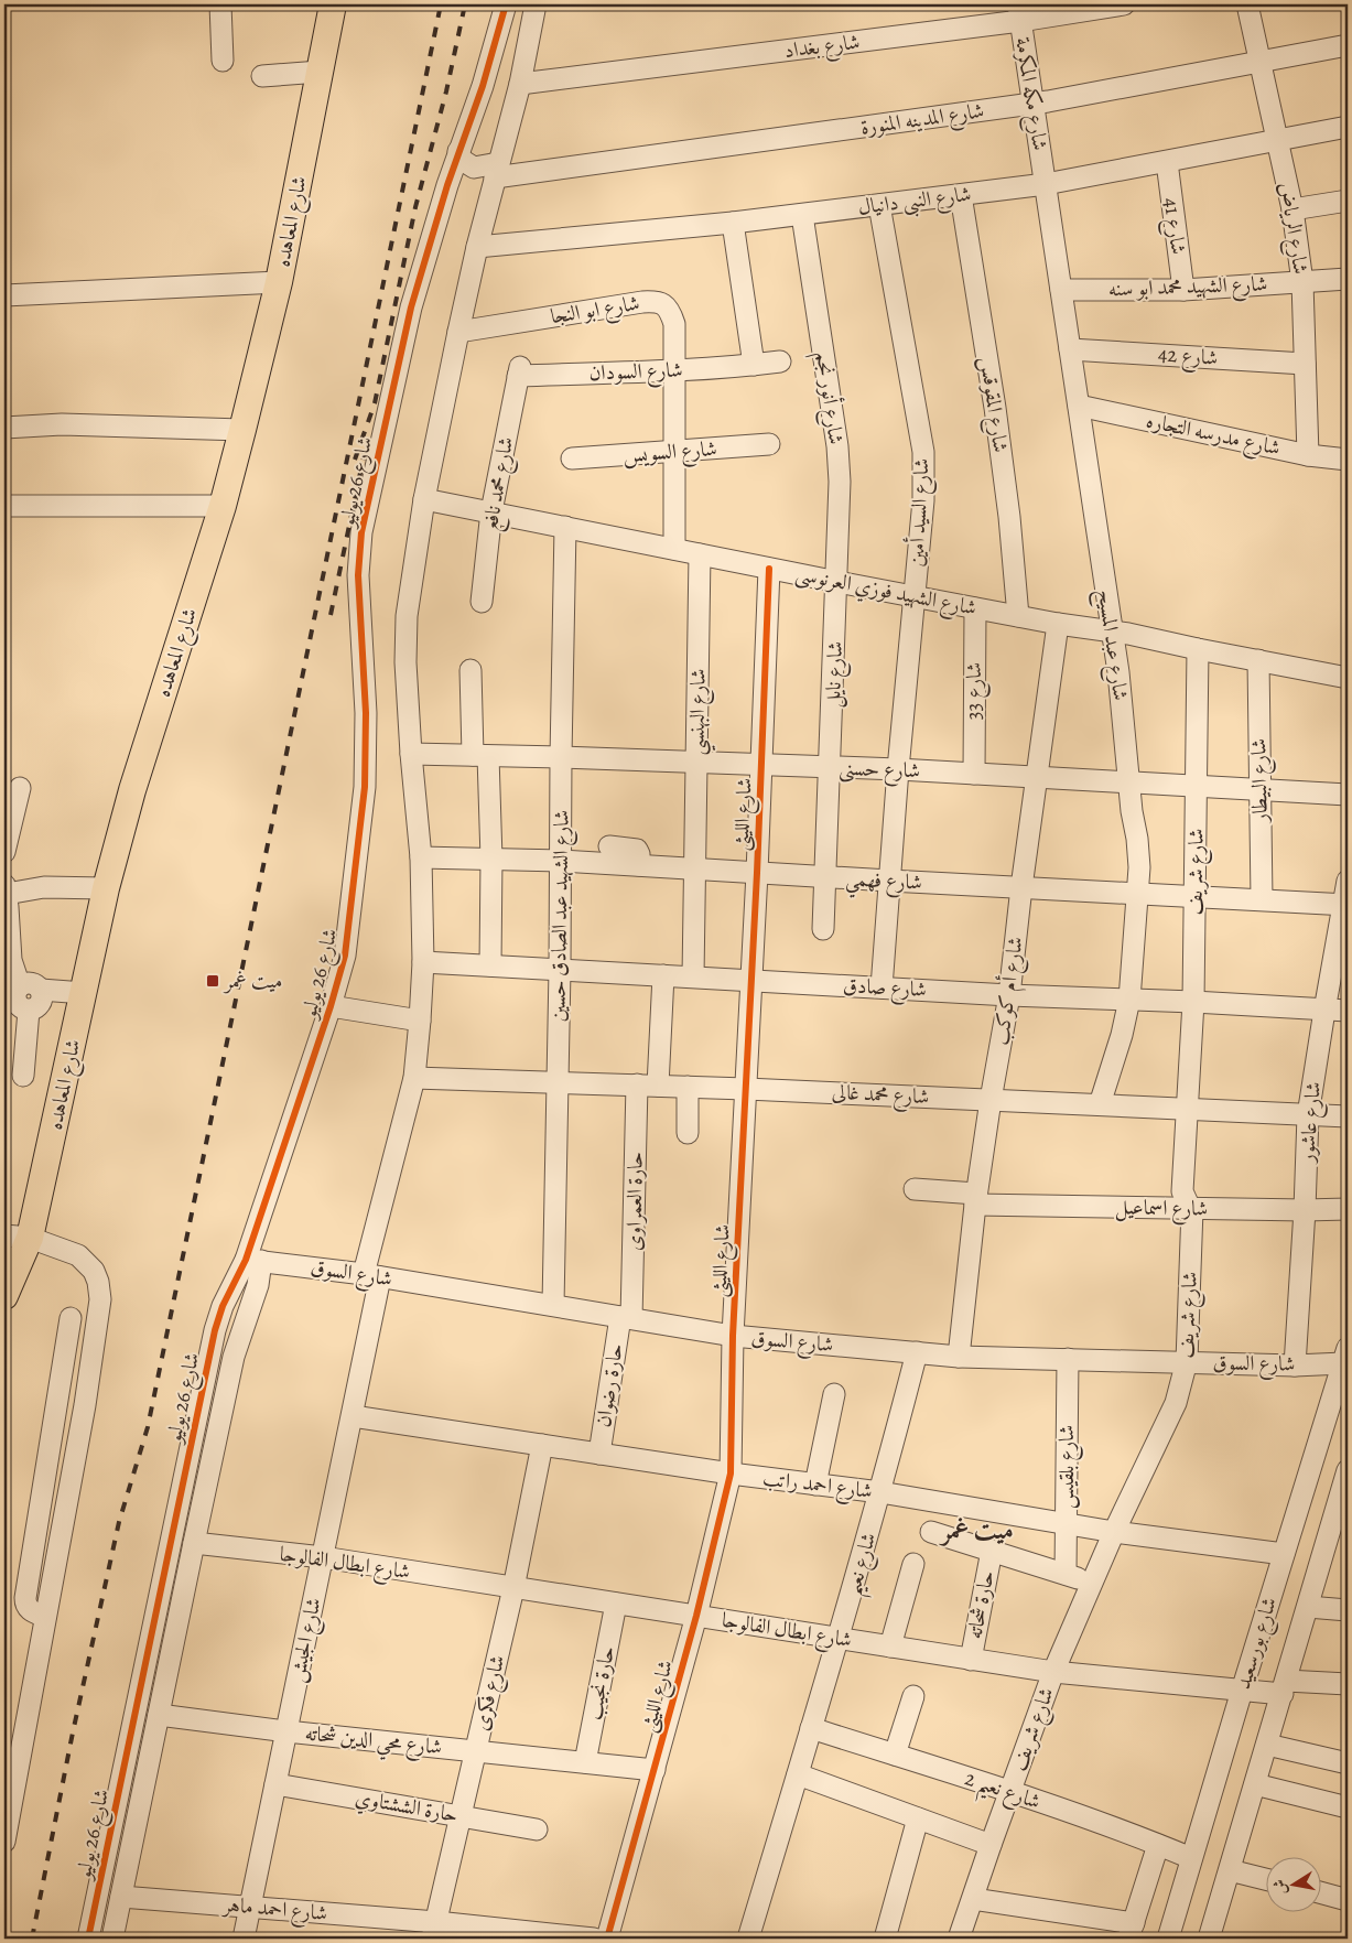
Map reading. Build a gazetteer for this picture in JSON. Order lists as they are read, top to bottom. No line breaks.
{"streets":{"main road":["شارع المعاهده"],"street":["شارع بغداد","شارع مكه المكرمة","شارع المدينه المنورة","شارع النبى دانيال","شارع 41","شارع الرياض","شارع الشهيد محمد ابو سنه","شارع ابو النجا","شارع 42","شارع السودان","شارع أنور نجم","شارع المقوقس","شارع مدرسه التجاره","شارع السويس","شارع 26 يوليو","شارع محمد نافع","شارع السيد أمين","شارع الشهيد فوزي العرنوسى","شارع عبد المسيح","شارع نايل","شارع 33","شارع البهنسي","شارع حسنى","شارع البيطار","شارع الليثى","شارع شريف","شارع فهمي","شارع الشهيد عبد الصادق حسين","شارع صادق","شارع أم كوكب","شارع محمد غالى","شارع عاشور","حارة العمراوى","شارع اسماعيل","شارع السوق","حارة رضوان","شارع بلقيس","شارع احمد راتب","شارع ابطال الفالوجا","شارع نعيم","حارة شحاته","شارع الجيش","شارع بورسعيد","حارة نجيب","شارع فكرى","شارع محي الدين شحاته","شارع نعيم 2","حارة الششتاوي","شارع احمد ماهر"]},"crossings":[["شارع بغداد","شارع مكه المكرمة"],["شارع مكه المكرمة","شارع المدينه المنورة"],["شارع مكه المكرمة","شارع النبى دانيال"],["شارع مكه المكرمة","شارع عبد المسيح"],["شارع المدينه المنورة","شارع الرياض"],["شارع المدينه المنورة","شارع 26 يوليو"],["شارع النبى دانيال","شارع 41"],["شارع النبى دانيال","شارع الرياض"],["شارع النبى دانيال","شارع أنور نجم"],["شارع النبى دانيال","شارع المقوقس"],["شارع النبى دانيال","شارع السيد أمين"],["شارع النبى دانيال","شارع عبد المسيح"],["شارع 41","شارع الشهيد محمد ابو سنه"],["شارع الرياض","شارع الشهيد محمد ابو سنه"],["شارع الرياض","شارع 42"],["شارع الرياض","شارع مدرسه التجاره"],["شارع الشهيد محمد ابو سنه","شارع عبد المسيح"],["شارع ابو النجا","شارع السودان"],["شارع ابو النجا","شارع السويس"],["شارع ابو النجا","شارع الشهيد فوزي العرنوسى"],["شارع 42","شارع عبد المسيح"],["شارع السودان","شارع محمد نافع"],["شارع أنور نجم","شارع الشهيد فوزي العرنوسى"],["شارع أنور نجم","شارع نايل"],["شارع المقوقس","شارع الشهيد فوزي العرنوسى"],["شارع مدرسه التجاره","شارع عبد المسيح"],["شارع 26 يوليو","شارع السوق"],["شارع 26 يوليو","شارع ابطال الفالوجا"],["شارع 26 يوليو","شارع محي الدين شحاته"],["شارع 26 يوليو","شارع احمد ماهر"],["شارع محمد نافع","شارع الشهيد فوزي العرنوسى"],["شارع السيد أمين","شارع الشهيد فوزي العرنوسى"],["شارع السيد أمين","شارع حسنى"],["شارع السيد أمين","شارع فهمي"],["شارع السيد أمين","شارع صادق"],["شارع الشهيد فوزي العرنوسى","شارع عبد المسيح"],["شارع الشهيد فوزي العرنوسى","شارع نايل"],["شارع الشهيد فوزي العرنوسى","شارع 33"],["شارع الشهيد فوزي العرنوسى","شارع البهنسي"],["شارع الشهيد فوزي العرنوسى","شارع البيطار"],["شارع الشهيد فوزي العرنوسى","شارع الليثى"],["شارع الشهيد فوزي العرنوسى","شارع شريف"],["شارع الشهيد فوزي العرنوسى","شارع الشهيد عبد الصادق حسين"],["شارع الشهيد فوزي العرنوسى","شارع أم كوكب"],["شارع عبد المسيح","شارع حسنى"],["شارع عبد المسيح","شارع فهمي"],["شارع عبد المسيح","شارع صادق"],["شارع عبد المسيح","شارع محمد غالى"],["شارع نايل","شارع حسنى"],["شارع نايل","شارع فهمي"],["شارع 33","شارع حسنى"],["شارع البهنسي","شارع حسنى"],["شارع البهنسي","شارع فهمي"],["شارع البهنسي","شارع صادق"],["شارع حسنى","شارع البيطار"],["شارع حسنى","شارع الليثى"],["شارع حسنى","شارع شريف"],["شارع حسنى","شارع الشهيد عبد الصادق حسين"],["شارع حسنى","شارع أم كوكب"],["شارع البيطار","شارع فهمي"],["شارع الليثى","شارع فهمي"],["شارع الليثى","شارع صادق"],["شارع الليثى","شارع محمد غالى"],["شارع الليثى","شارع السوق"],["شارع الليثى","شارع احمد راتب"],["شارع الليثى","شارع ابطال الفالوجا"],["شارع الليثى","شارع محي الدين شحاته"],["شارع شريف","شارع فهمي"],["شارع شريف","شارع صادق"],["شارع شريف","شارع محمد غالى"],["شارع شريف","شارع اسماعيل"],["شارع شريف","شارع السوق"],["شارع شريف","شارع احمد راتب"],["شارع شريف","شارع ابطال الفالوجا"],["شارع شريف","شارع نعيم 2"],["شارع فهمي","شارع الشهيد عبد الصادق حسين"],["شارع فهمي","شارع أم كوكب"],["شارع فهمي","شارع عاشور"],["شارع الشهيد عبد الصادق حسين","شارع صادق"],["شارع الشهيد عبد الصادق حسين","شارع محمد غالى"],["شارع الشهيد عبد الصادق حسين","شارع السوق"],["شارع صادق","شارع أم كوكب"],["شارع صادق","شارع عاشور"],["شارع صادق","حارة العمراوى"],["شارع أم كوكب","شارع محمد غالى"],["شارع أم كوكب","شارع اسماعيل"],["شارع أم كوكب","شارع السوق"],["شارع محمد غالى","شارع عاشور"],["شارع محمد غالى","حارة العمراوى"],["شارع عاشور","شارع اسماعيل"],["شارع عاشور","شارع السوق"],["حارة العمراوى","شارع السوق"],["حارة العمراوى","حارة رضوان"],["شارع السوق","حارة رضوان"],["شارع السوق","شارع بلقيس"],["شارع السوق","شارع نعيم"],["شارع السوق","شارع الجيش"],["شارع السوق","شارع بورسعيد"],["حارة رضوان","شارع احمد راتب"],["شارع بلقيس","شارع احمد راتب"],["شارع احمد راتب","شارع نعيم"],["شارع احمد راتب","شارع الجيش"],["شارع احمد راتب","شارع بورسعيد"],["شارع احمد راتب","شارع فكرى"],["شارع ابطال الفالوجا","شارع نعيم"],["شارع ابطال الفالوجا","حارة شحاته"],["شارع ابطال الفالوجا","شارع الجيش"],["شارع ابطال الفالوجا","شارع بورسعيد"],["شارع ابطال الفالوجا","حارة نجيب"],["شارع ابطال الفالوجا","شارع فكرى"],["شارع نعيم","شارع نعيم 2"],["شارع الجيش","شارع محي الدين شحاته"],["شارع الجيش","حارة الششتاوي"],["شارع الجيش","شارع احمد ماهر"],["شارع بورسعيد","شارع نعيم 2"],["حارة نجيب","شارع محي الدين شحاته"],["شارع فكرى","شارع محي الدين شحاته"],["شارع فكرى","حارة الششتاوي"],["شارع فكرى","شارع احمد ماهر"]],"districts":["ميت غمر"],"places":{"transit":["ميت غمر"]},"north":"left"}
